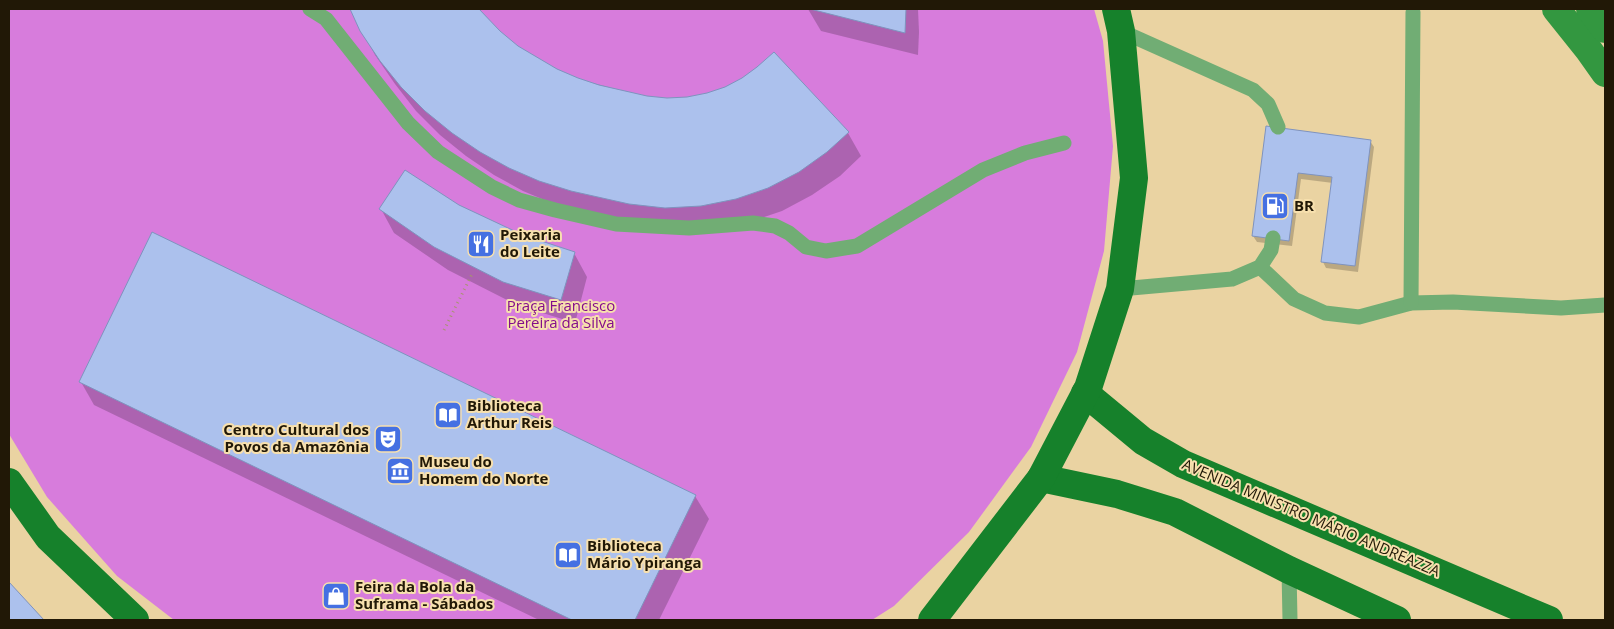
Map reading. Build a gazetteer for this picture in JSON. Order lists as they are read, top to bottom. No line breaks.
{"streets":{"main road":["AVENIDA MINISTRO MÁRIO ANDREAZZA"]},"parks":["Praça Francisco Pereira da Silva"],"places":{"fuel station":["BR"],"restaurant":["Peixaria do Leite"],"library":["Biblioteca Arthur Reis","Biblioteca Mário Ypiranga"],"theatre":["Centro Cultural dos Povos da Amazônia"],"museum":["Museu do Homem do Norte"],"shop":["Feira da Bola da Suframa - Sábados"]}}
